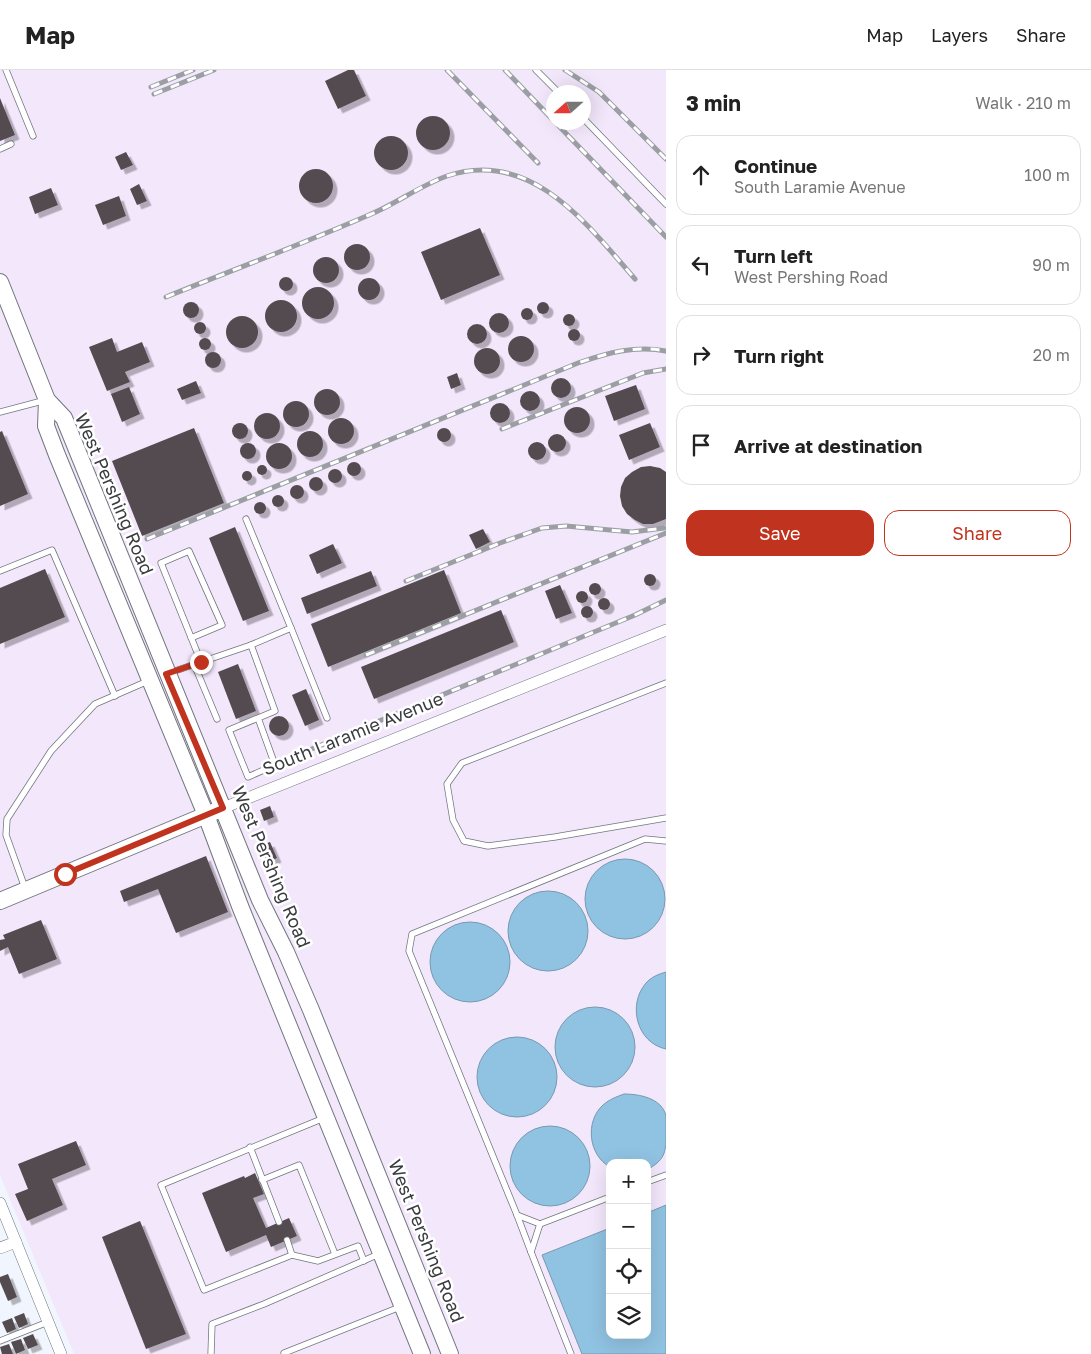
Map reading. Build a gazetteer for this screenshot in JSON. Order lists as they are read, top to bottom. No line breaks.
{"streets":{"main road":["West Pershing Road","South Laramie Avenue"]},"crossings":[["West Pershing Road","South Laramie Avenue"]],"north":"left","page":{"header":"Map","nav":["Map","Layers","Share"],"heading":["3 min","Walk · 210 m"],"list":[["Continue","South Laramie Avenue","100 m"],["Turn left","West Pershing Road","90 m"],["Turn right","20 m"],"Arrive at destination"],"buttons":["Save","Share"],"map_buttons":["+","−"]}}
